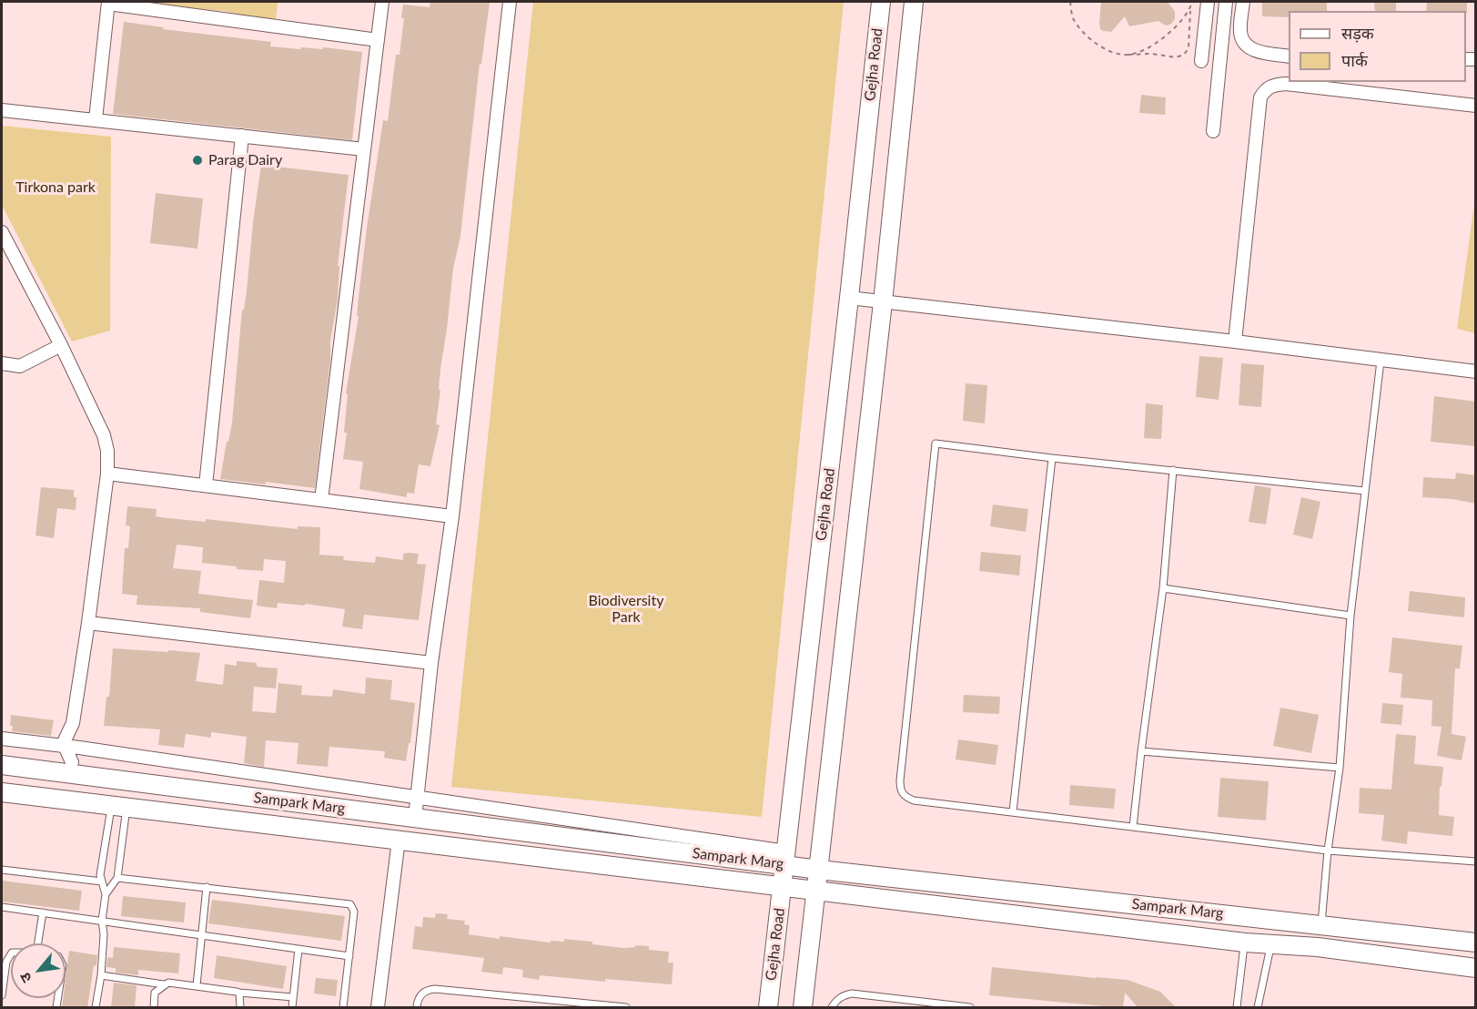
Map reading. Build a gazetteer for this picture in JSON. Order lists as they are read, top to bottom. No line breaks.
{"streets":{"street":["Gejha Road","Sampark Marg"]},"crossings":[["Gejha Road","Sampark Marg"]],"parks":["Tirkona park","Biodiversity Park"],"places":["Parag Dairy"],"legend":["सड़क","पार्क"],"north":"bottom left"}
